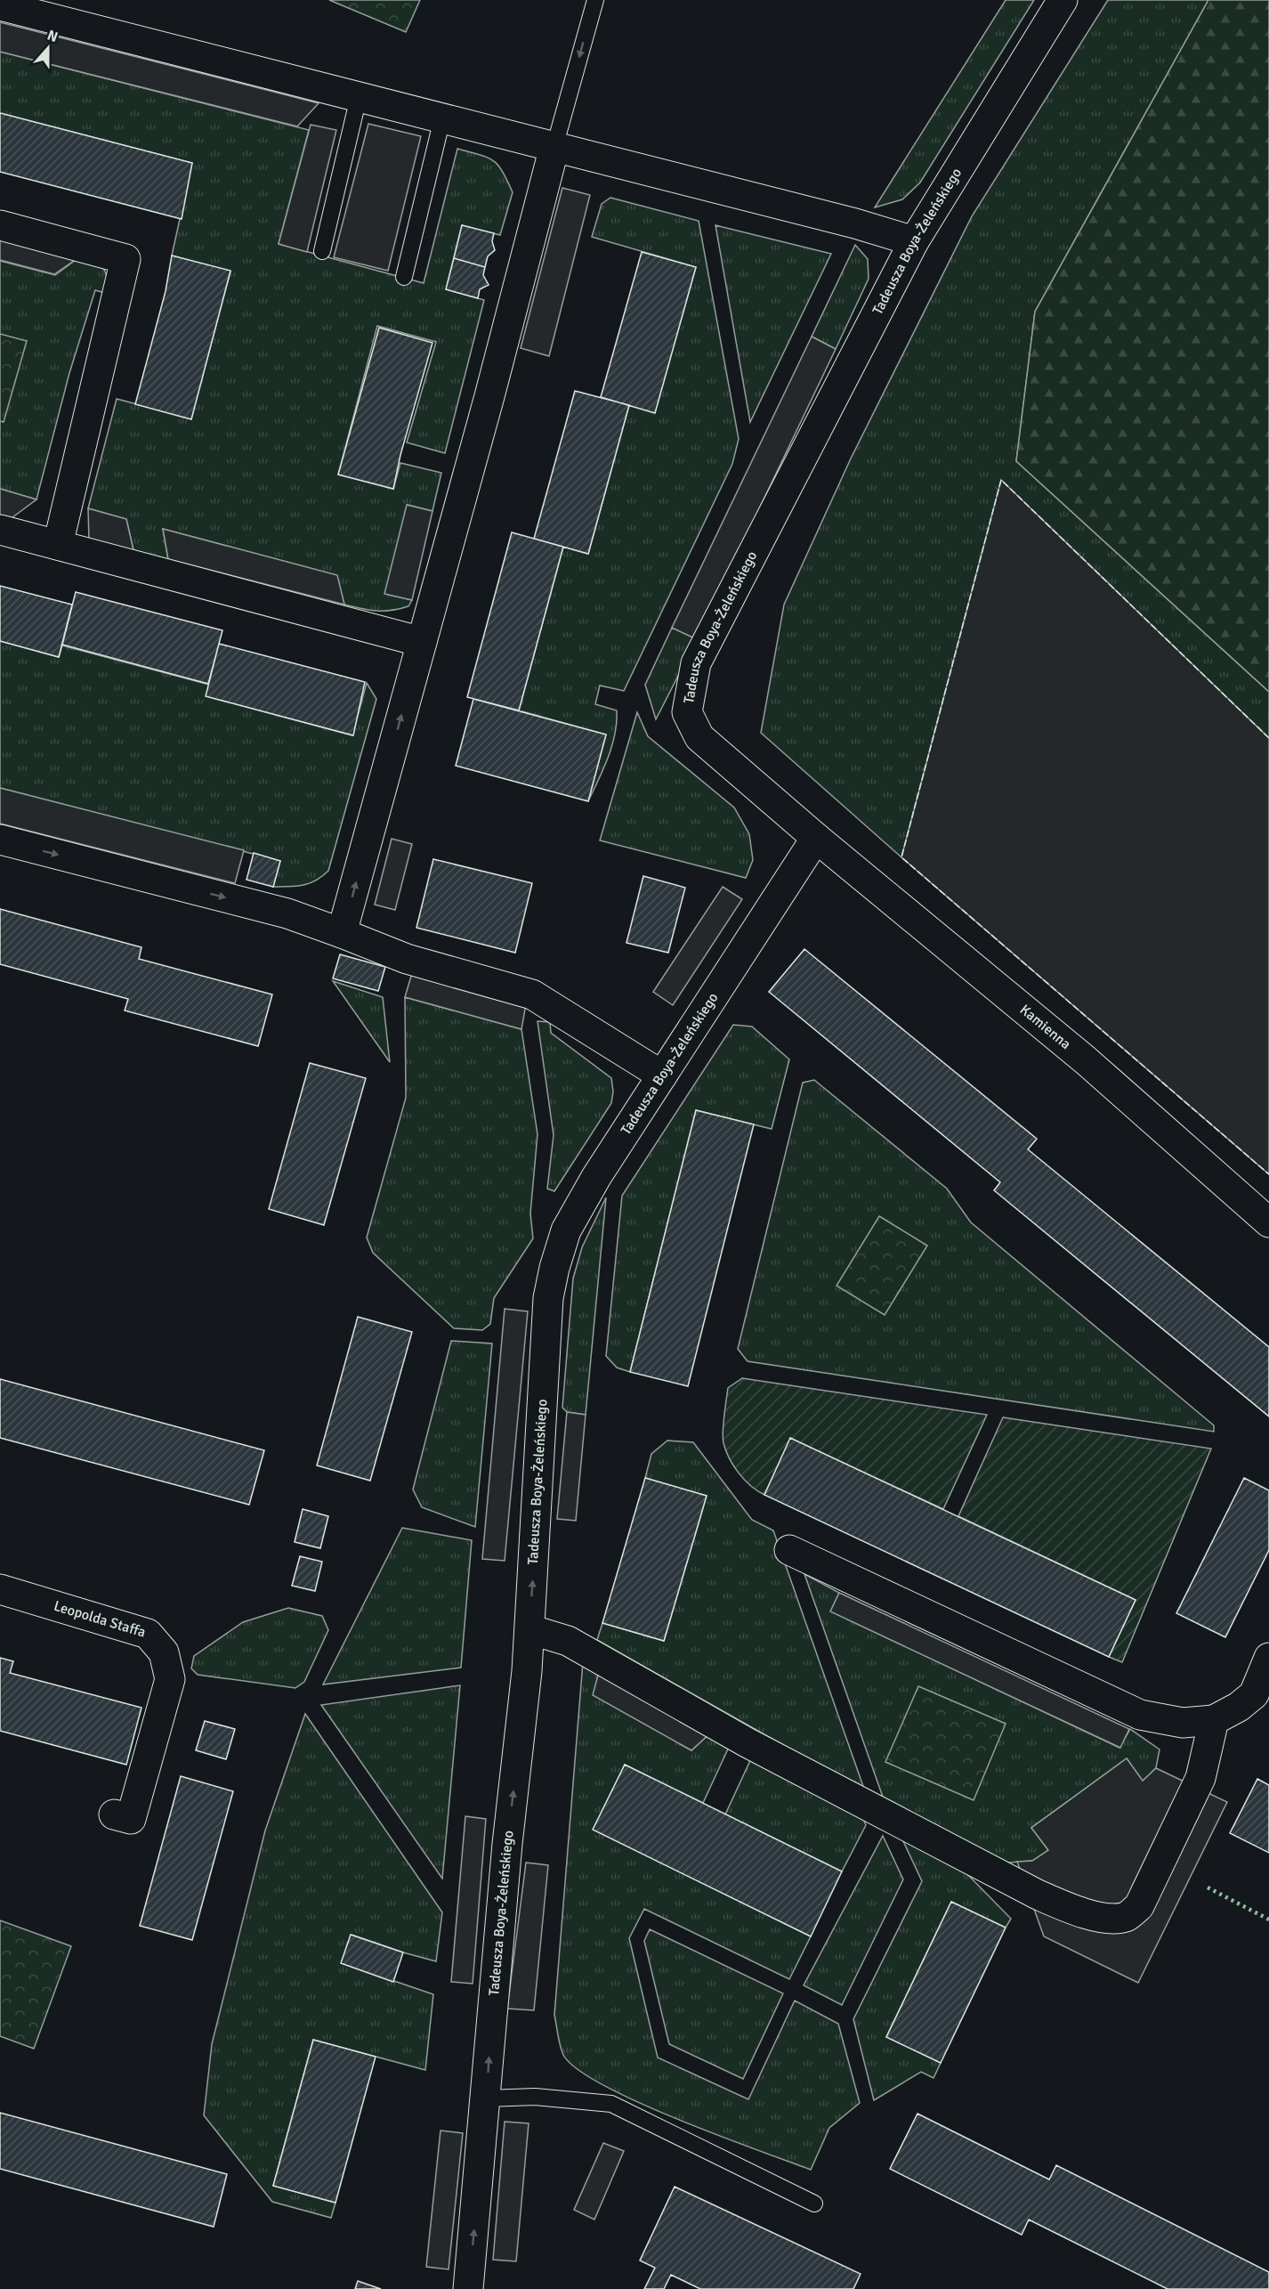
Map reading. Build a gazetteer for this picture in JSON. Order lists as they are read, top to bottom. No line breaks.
{"streets":{"street":["Tadeusza Boya-Żeleńskiego","Kamienna","Leopolda Staffa"]},"crossings":[["Tadeusza Boya-Żeleńskiego","Kamienna"]],"one_way":["Tadeusza Boya-Żeleńskiego"],"north":"top"}
